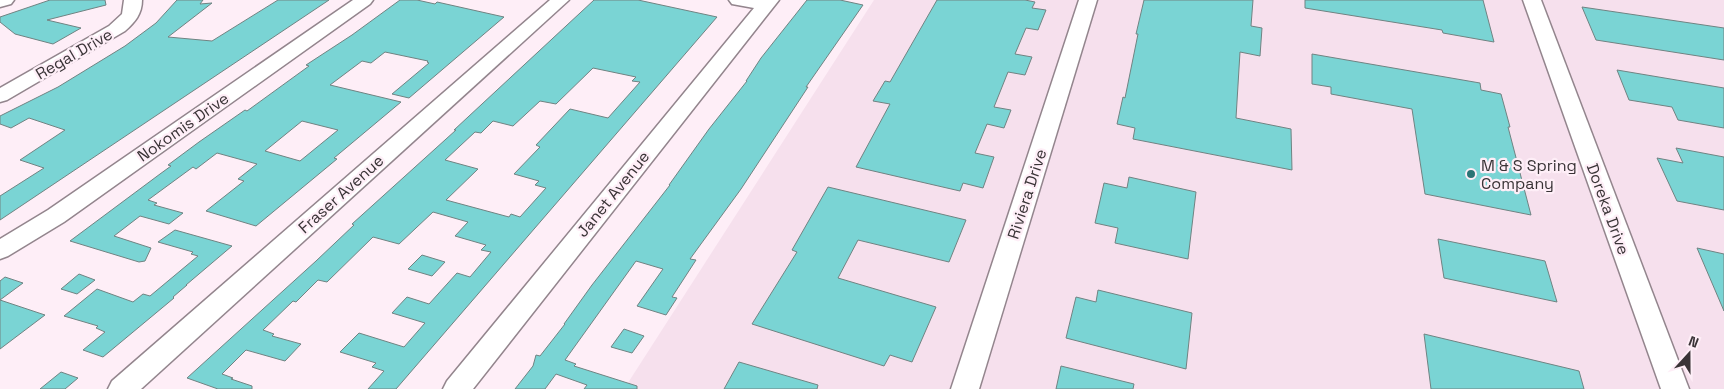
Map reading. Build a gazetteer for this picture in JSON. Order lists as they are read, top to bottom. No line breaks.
{"streets":{"street":["Regal Drive","Nokomis Drive","Fraser Avenue","Janet Avenue","Riviera Drive","Doreka Drive"]},"places":["M & S Spring Company"],"north":"top"}
